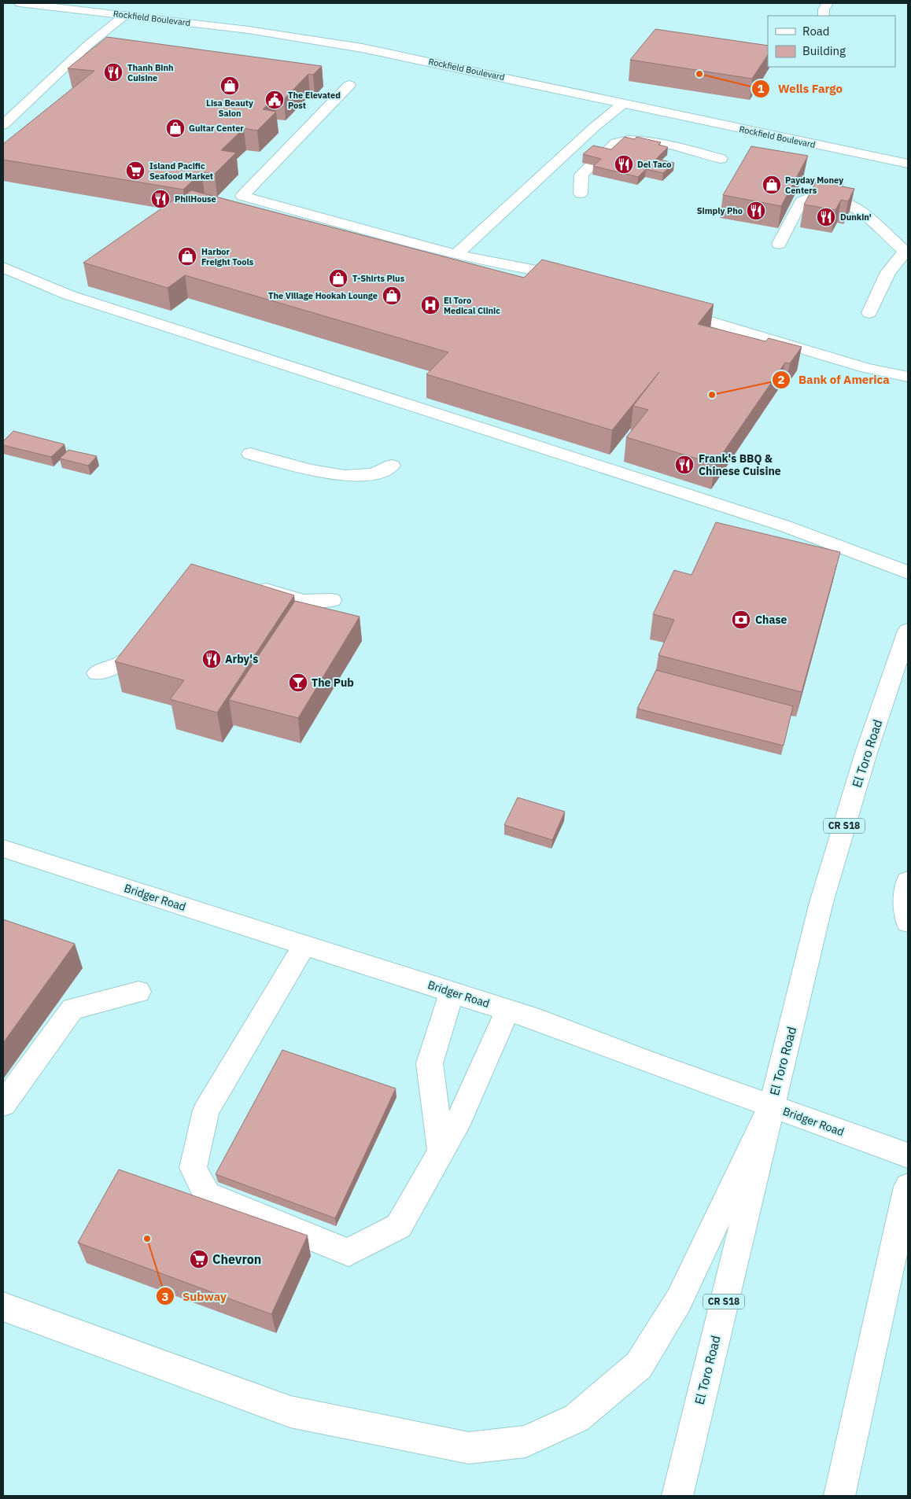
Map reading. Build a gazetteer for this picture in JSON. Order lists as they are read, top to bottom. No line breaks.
{"streets":{"main road":["Rockfield Boulevard","El Toro Road","CR S18","Bridger Road"]},"crossings":[["El Toro Road","Bridger Road"]],"places":{"restaurant":["Thanh Binh Cuisine","Del Taco","PhilHouse","Simply Pho","Dunkin'","Frank's BBQ & Chinese Cuisine","Arby's"],"other":["Wells Fargo","Bank of America","Subway"],"shop":["Lisa Beauty Salon","Guitar Center","Payday Money Centers","Harbor Freight Tools","T-Shirts Plus","The Village Hookah Lounge"],"public building":["The Elevated Post"],"supermarket":["Island Pacific Seafood Market","Chevron"],"hospital":["El Toro Medical Clinic"],"bank":["Chase"],"bar":["The Pub"]},"legend":["Road","Building"]}
